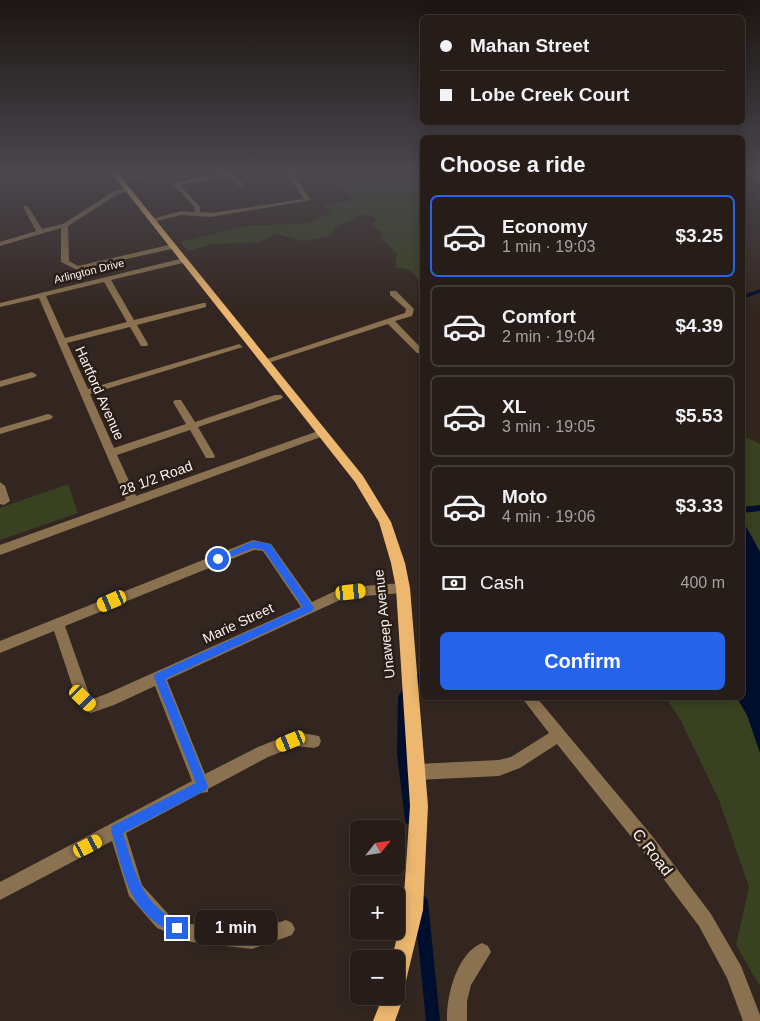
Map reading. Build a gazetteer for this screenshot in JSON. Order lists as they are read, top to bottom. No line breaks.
{"streets":{"main road":["Unaweep Avenue"],"street":["Arlington Drive","Hartford Avenue","28 1/2 Road","Marie Street","C Road"]},"crossings":[["Arlington Drive","Hartford Avenue"],["Arlington Drive","Unaweep Avenue"],["Hartford Avenue","28 1/2 Road"],["28 1/2 Road","Unaweep Avenue"],["Marie Street","Unaweep Avenue"]],"north":"top right","page":{"banner":["Mahan Street","Lobe Creek Court"],"heading":"Choose a ride","list":[{"name":"Economy","note":"1 min · 19:03","value":"$3.25"},{"name":"Comfort","note":"2 min · 19:04","value":"$4.39"},{"name":"XL","note":"3 min · 19:05","value":"$5.53"},{"name":"Moto","note":"4 min · 19:06","value":"$3.33"}],"pay":["Cash","400 m"],"buttons":"Confirm","map_buttons":["+","−"],"bubble":"1 min"}}
